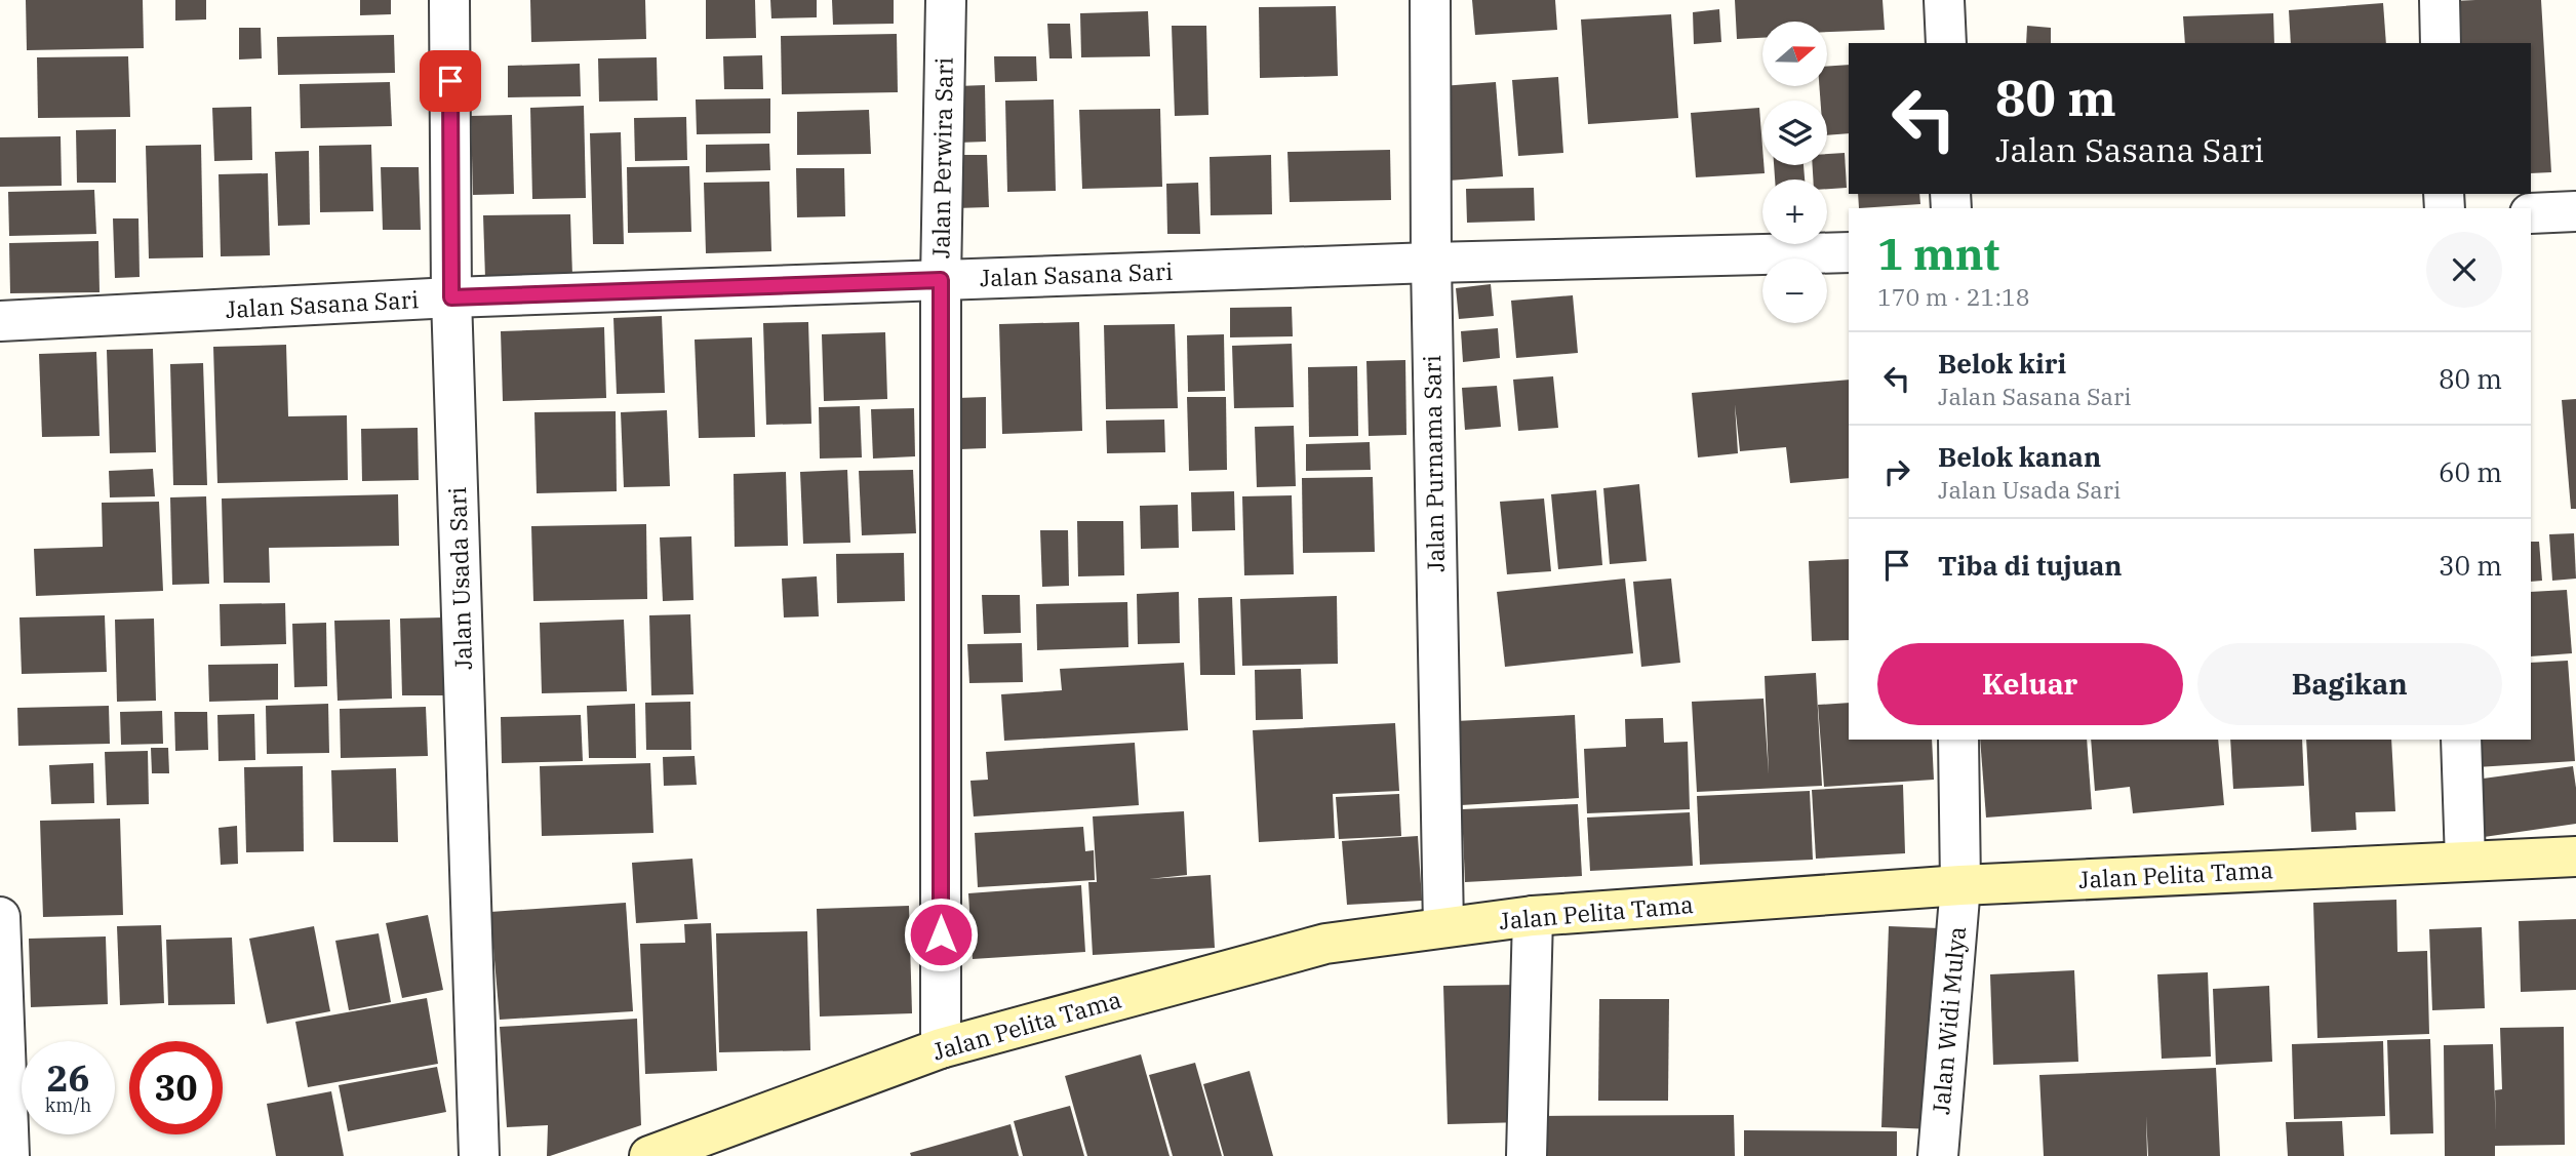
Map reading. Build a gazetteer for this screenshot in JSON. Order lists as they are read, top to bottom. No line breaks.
{"streets":{"street":["Jalan Perwira Sari","Jalan Sasana Sari","Jalan Purnama Sari","Jalan Usada Sari","Jalan Pelita Tama","Jalan Widi Mulya"]},"crossings":[["Jalan Perwira Sari","Jalan Sasana Sari"],["Jalan Perwira Sari","Jalan Pelita Tama"],["Jalan Sasana Sari","Jalan Purnama Sari"],["Jalan Sasana Sari","Jalan Usada Sari"],["Jalan Purnama Sari","Jalan Pelita Tama"],["Jalan Pelita Tama","Jalan Widi Mulya"]],"north":"right","page":{"map_buttons":["+","−"],"turn":["80 m","Jalan Sasana Sari"],"heading":["1 mnt","170 m · 21:18"],"list":[{"name":"Belok kiri","note":"Jalan Sasana Sari","value":"80 m"},{"name":"Belok kanan","note":"Jalan Usada Sari","value":"60 m"},{"name":"Tiba di tujuan","value":"30 m"}],"buttons":["Keluar","Bagikan"],"speed":"26 km/h","limit":"30"}}
